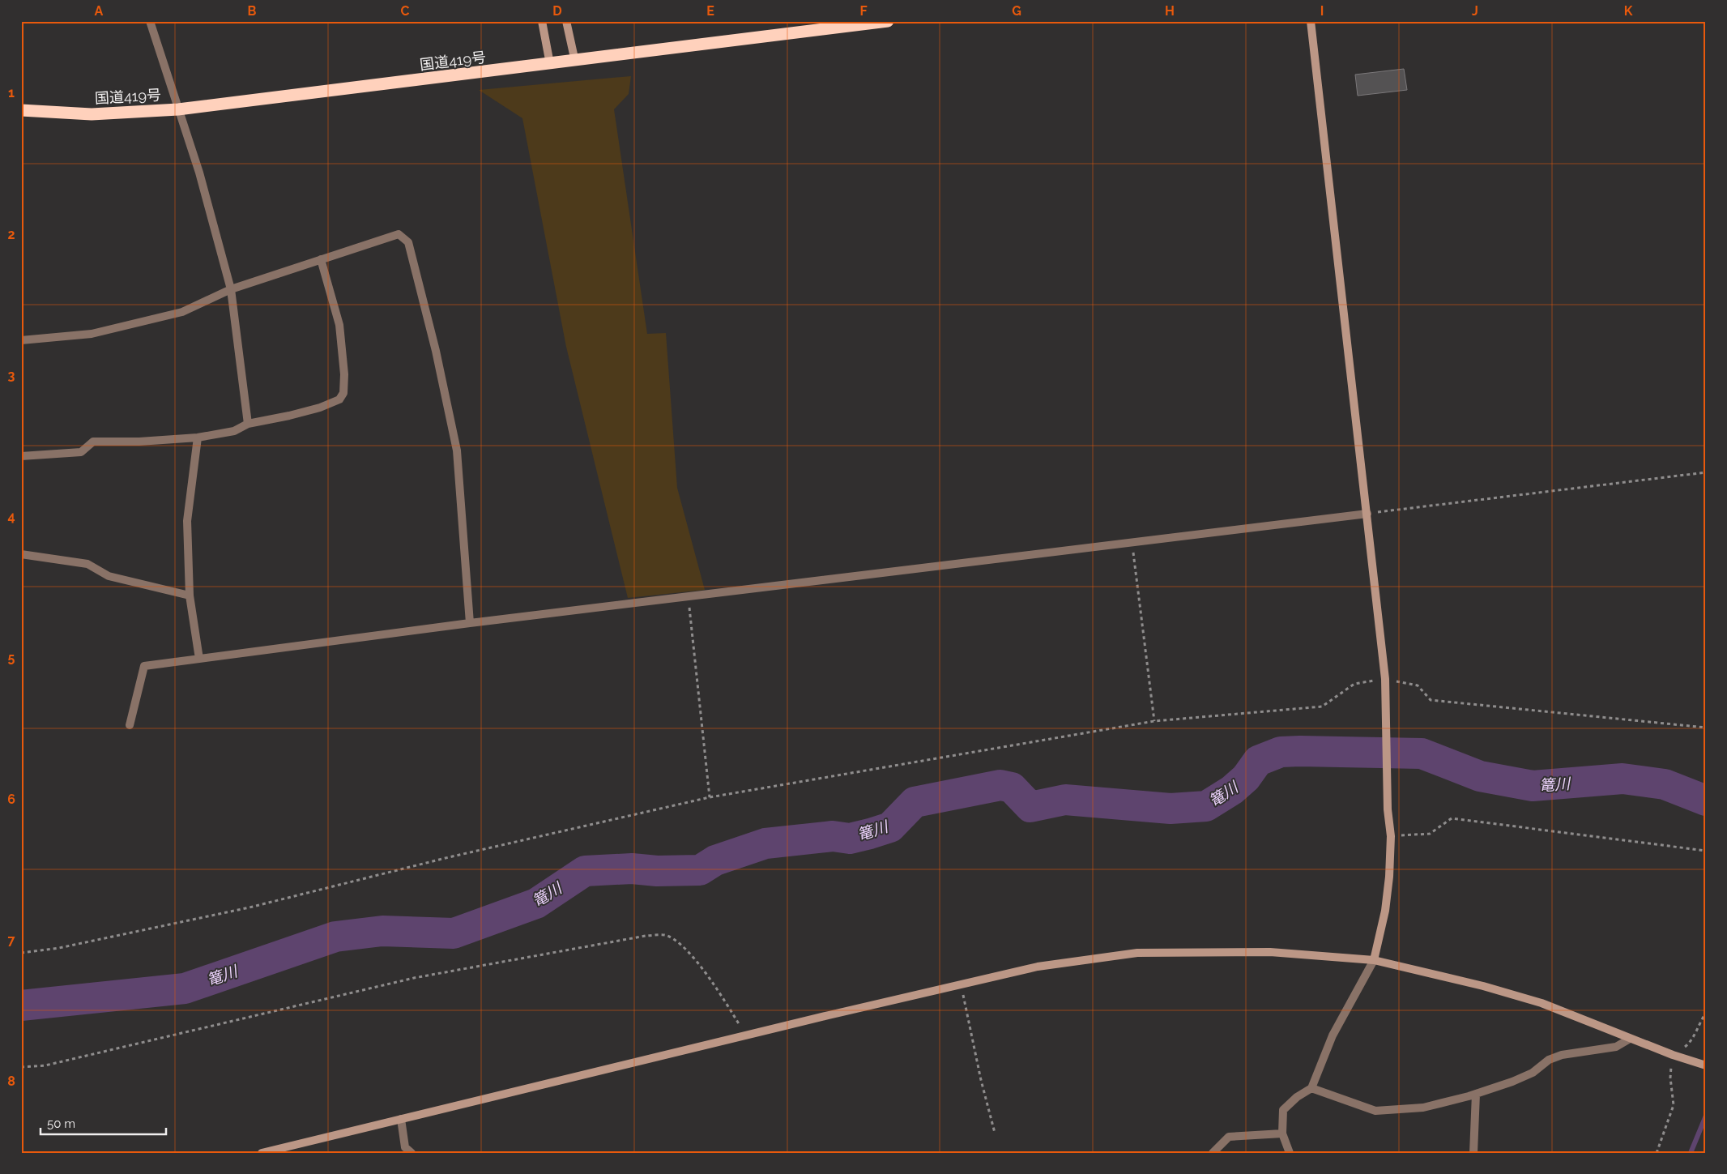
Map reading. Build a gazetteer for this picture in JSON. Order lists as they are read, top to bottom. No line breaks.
{"streets":{"highway":["国道419号"]},"water":["篭川"],"scale_bar":"50 m","grid":{"columns":["A","B","C","D","E","F","G","H","I","J","K"],"rows":["1","2","3","4","5","6","7","8"]}}
